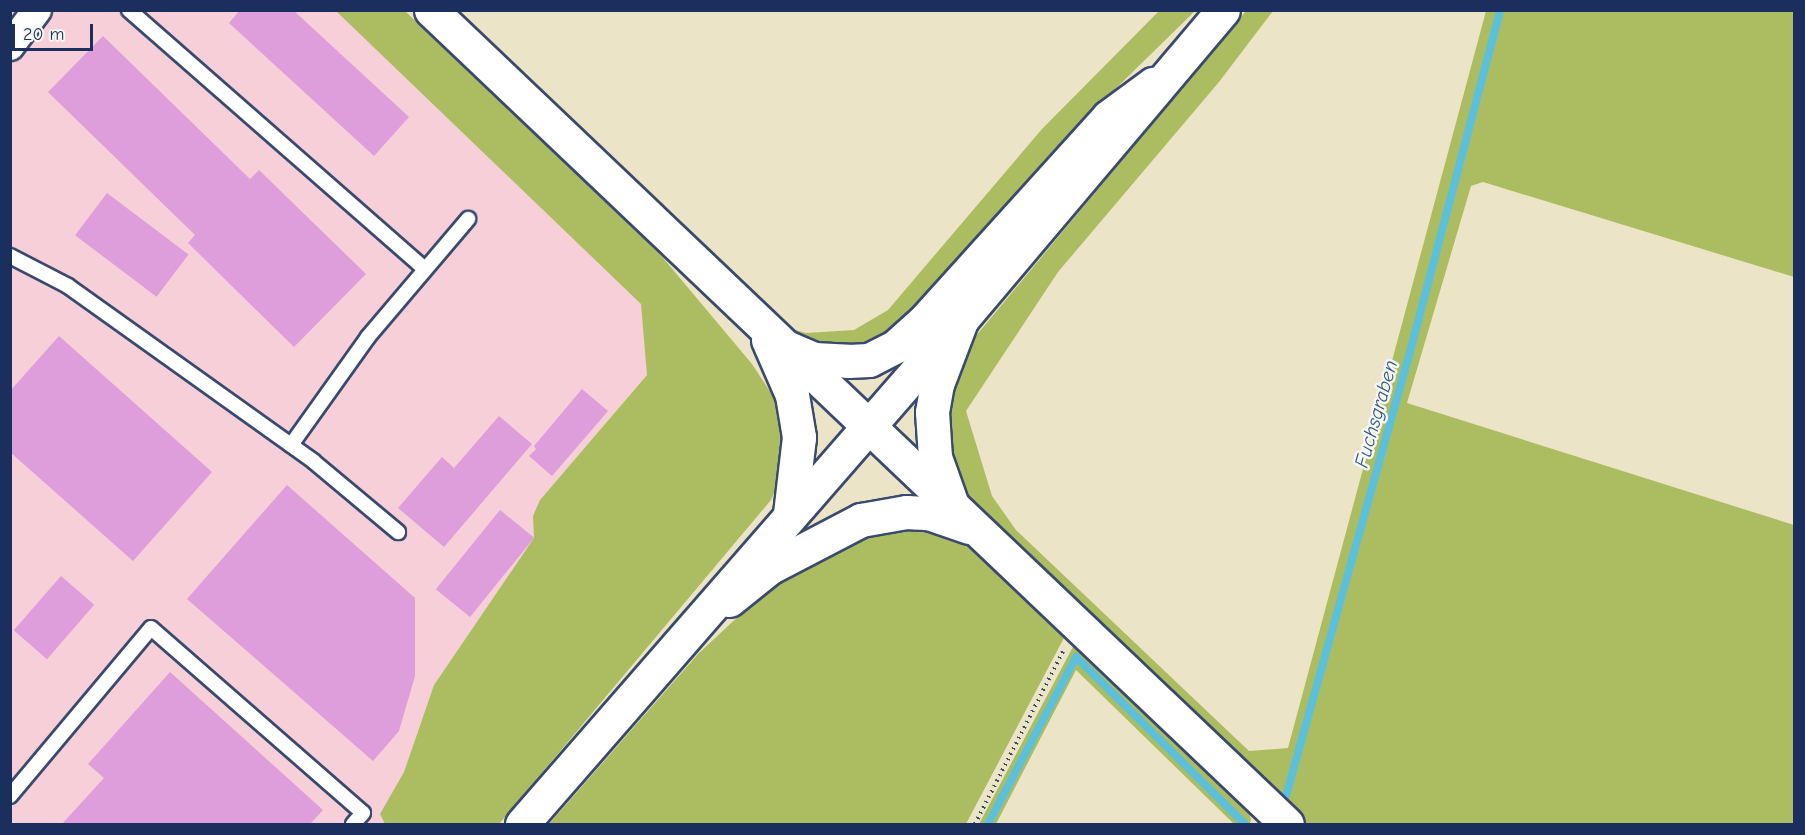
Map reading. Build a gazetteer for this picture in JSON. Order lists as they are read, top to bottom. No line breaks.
{"water":["Fuchsgraben"],"scale_bar":"20 m"}
